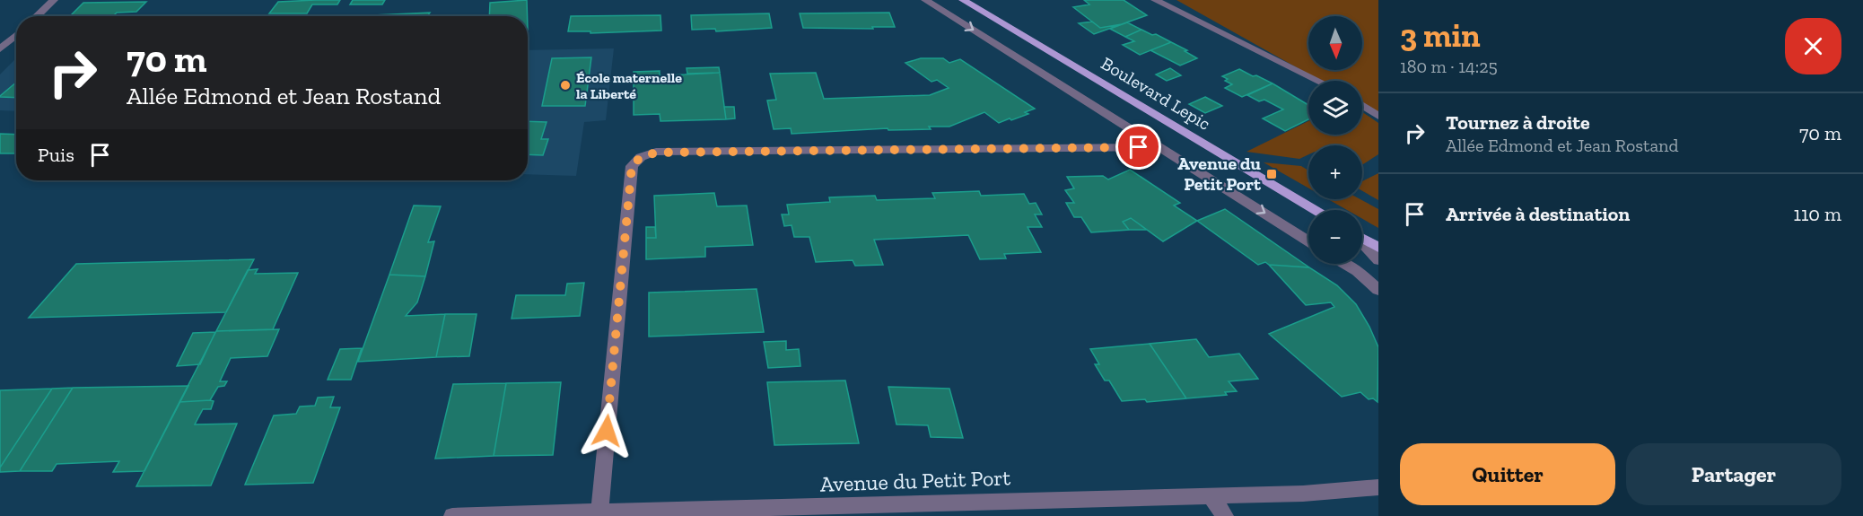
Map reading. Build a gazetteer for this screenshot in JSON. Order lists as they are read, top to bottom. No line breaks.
{"streets":{"main road":["Boulevard Lepic"],"street":["Avenue du Petit Port"]},"places":{"other":["École maternelle la Liberté"],"transit":["Avenue du Petit Port"]},"north":"bottom","page":{"heading":["3 min","180 m · 14:25"],"map_buttons":["+","−"],"turn":["70 m","Allée Edmond et Jean Rostand"],"list":[{"name":"Tournez à droite","note":"Allée Edmond et Jean Rostand","value":"70 m"},{"name":"Arrivée à destination","value":"110 m"}],"then":"Puis","buttons":["Quitter","Partager"]}}
